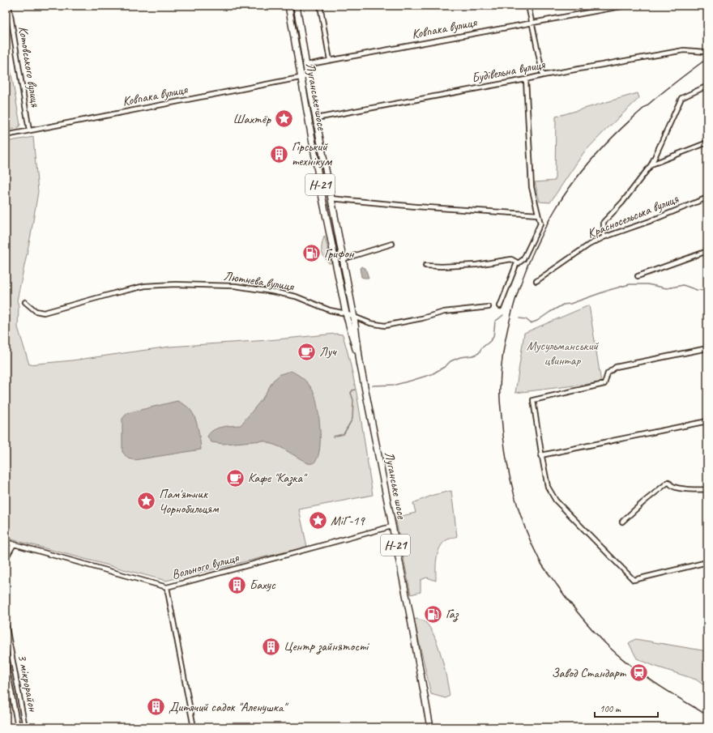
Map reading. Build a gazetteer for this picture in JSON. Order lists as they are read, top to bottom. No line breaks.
{"streets":{"main road":["Луганське шосе","Н-21"],"street":["Ковпака вулиця","Котовського вулиця","Будівельна вулиця","Красносельська вулиця","Лютнева вулиця","Вольного вулиця","3 мікрорайон"]},"crossings":[["Ковпака вулиця","Котовського вулиця"],["Ковпака вулиця","Луганське шосе"],["Будівельна вулиця","Луганське шосе"],["Луганське шосе","Лютнева вулиця"],["Луганське шосе","Вольного вулиця"]],"parks":["Мусульманський цвинтар"],"places":{"place":["Шахтёр","Пам'ятник Чорнобильцям","МіГ-19"],"building":["Гірський технікум","Бахус","Центр зайнятості","Дитячий садок \"Аленушка\""],"fuel station":["Грифон","Газ"],"cafe":["Луч","Кафе \"Казка\""],"station":["Завод Стандарт"]},"scale_bar":"100 m"}
